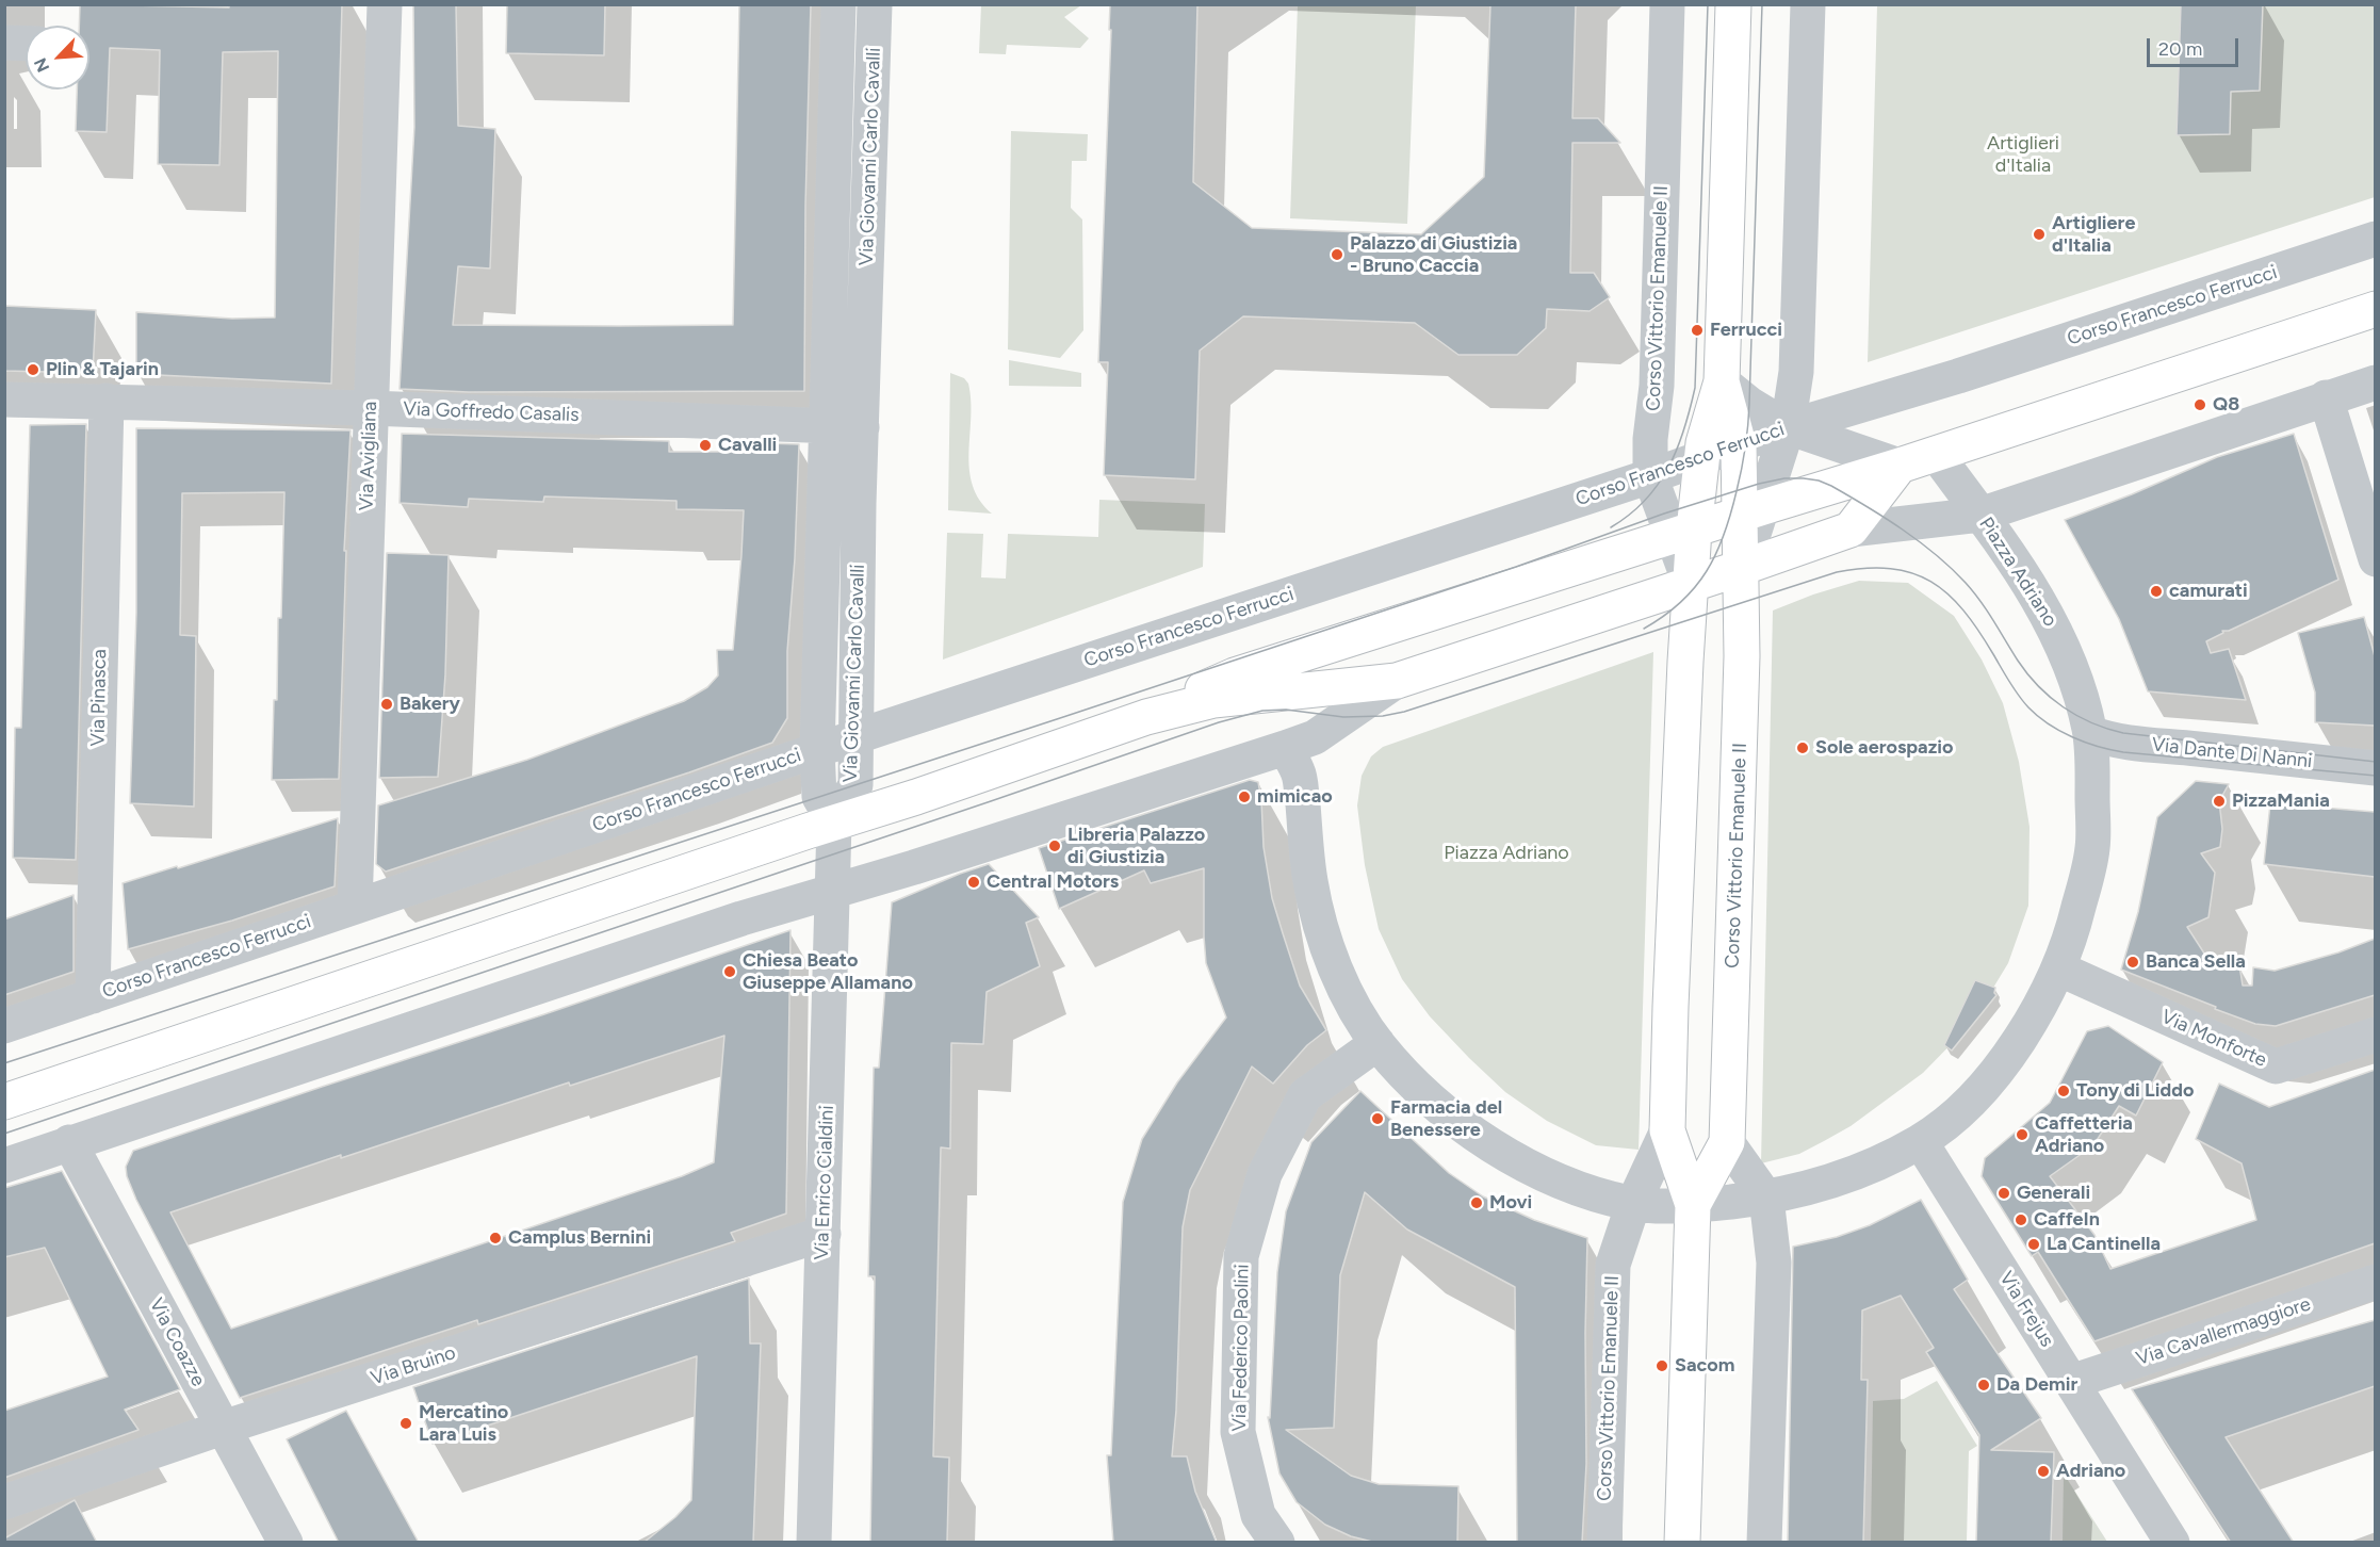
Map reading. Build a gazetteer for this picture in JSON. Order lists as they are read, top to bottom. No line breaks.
{"streets":{"main road":["Corso Vittorio Emanuele II"],"street":["Via Giovanni Carlo Cavalli","Corso Francesco Ferrucci","Via Goffredo Casalis","Via Avigliana","Piazza Adriano","Via Pinasca","Via Dante Di Nanni","Via Monforte","Via Enrico Cialdini","Via Frejus","Via Cavallermaggiore","Via Coazze","Via Federico Paolini","Via Bruino"]},"crossings":[["Via Giovanni Carlo Cavalli","Corso Francesco Ferrucci"],["Via Giovanni Carlo Cavalli","Via Goffredo Casalis"],["Via Giovanni Carlo Cavalli","Via Enrico Cialdini"],["Corso Vittorio Emanuele II","Corso Francesco Ferrucci"],["Corso Vittorio Emanuele II","Piazza Adriano"],["Corso Francesco Ferrucci","Via Avigliana"],["Corso Francesco Ferrucci","Via Pinasca"],["Via Goffredo Casalis","Via Avigliana"],["Via Goffredo Casalis","Via Pinasca"],["Piazza Adriano","Via Dante Di Nanni"],["Piazza Adriano","Via Monforte"],["Piazza Adriano","Via Frejus"],["Piazza Adriano","Via Federico Paolini"],["Via Enrico Cialdini","Via Bruino"],["Via Frejus","Via Cavallermaggiore"],["Via Coazze","Via Bruino"]],"parks":["Artiglieri d'Italia","Piazza Adriano"],"places":["Artigliere d'Italia","Palazzo di Giustizia - Bruno Caccia","Ferrucci","Plin & Tajarin","Q8","Cavalli","camurati","Bakery","Sole aerospazio","mimicao","PizzaMania","Libreria Palazzo di Giustizia","Central Motors","Banca Sella","Chiesa Beato Giuseppe Allamano","Tony di Liddo","Farmacia del Benessere","Caffetteria Adriano","Generali","Movi","CaffeIn","Camplus Bernini","La Cantinella","Sacom","Da Demir","Mercatino Lara Luis","Adriano"],"scale_bar":"20 m","north":"bottom left"}
